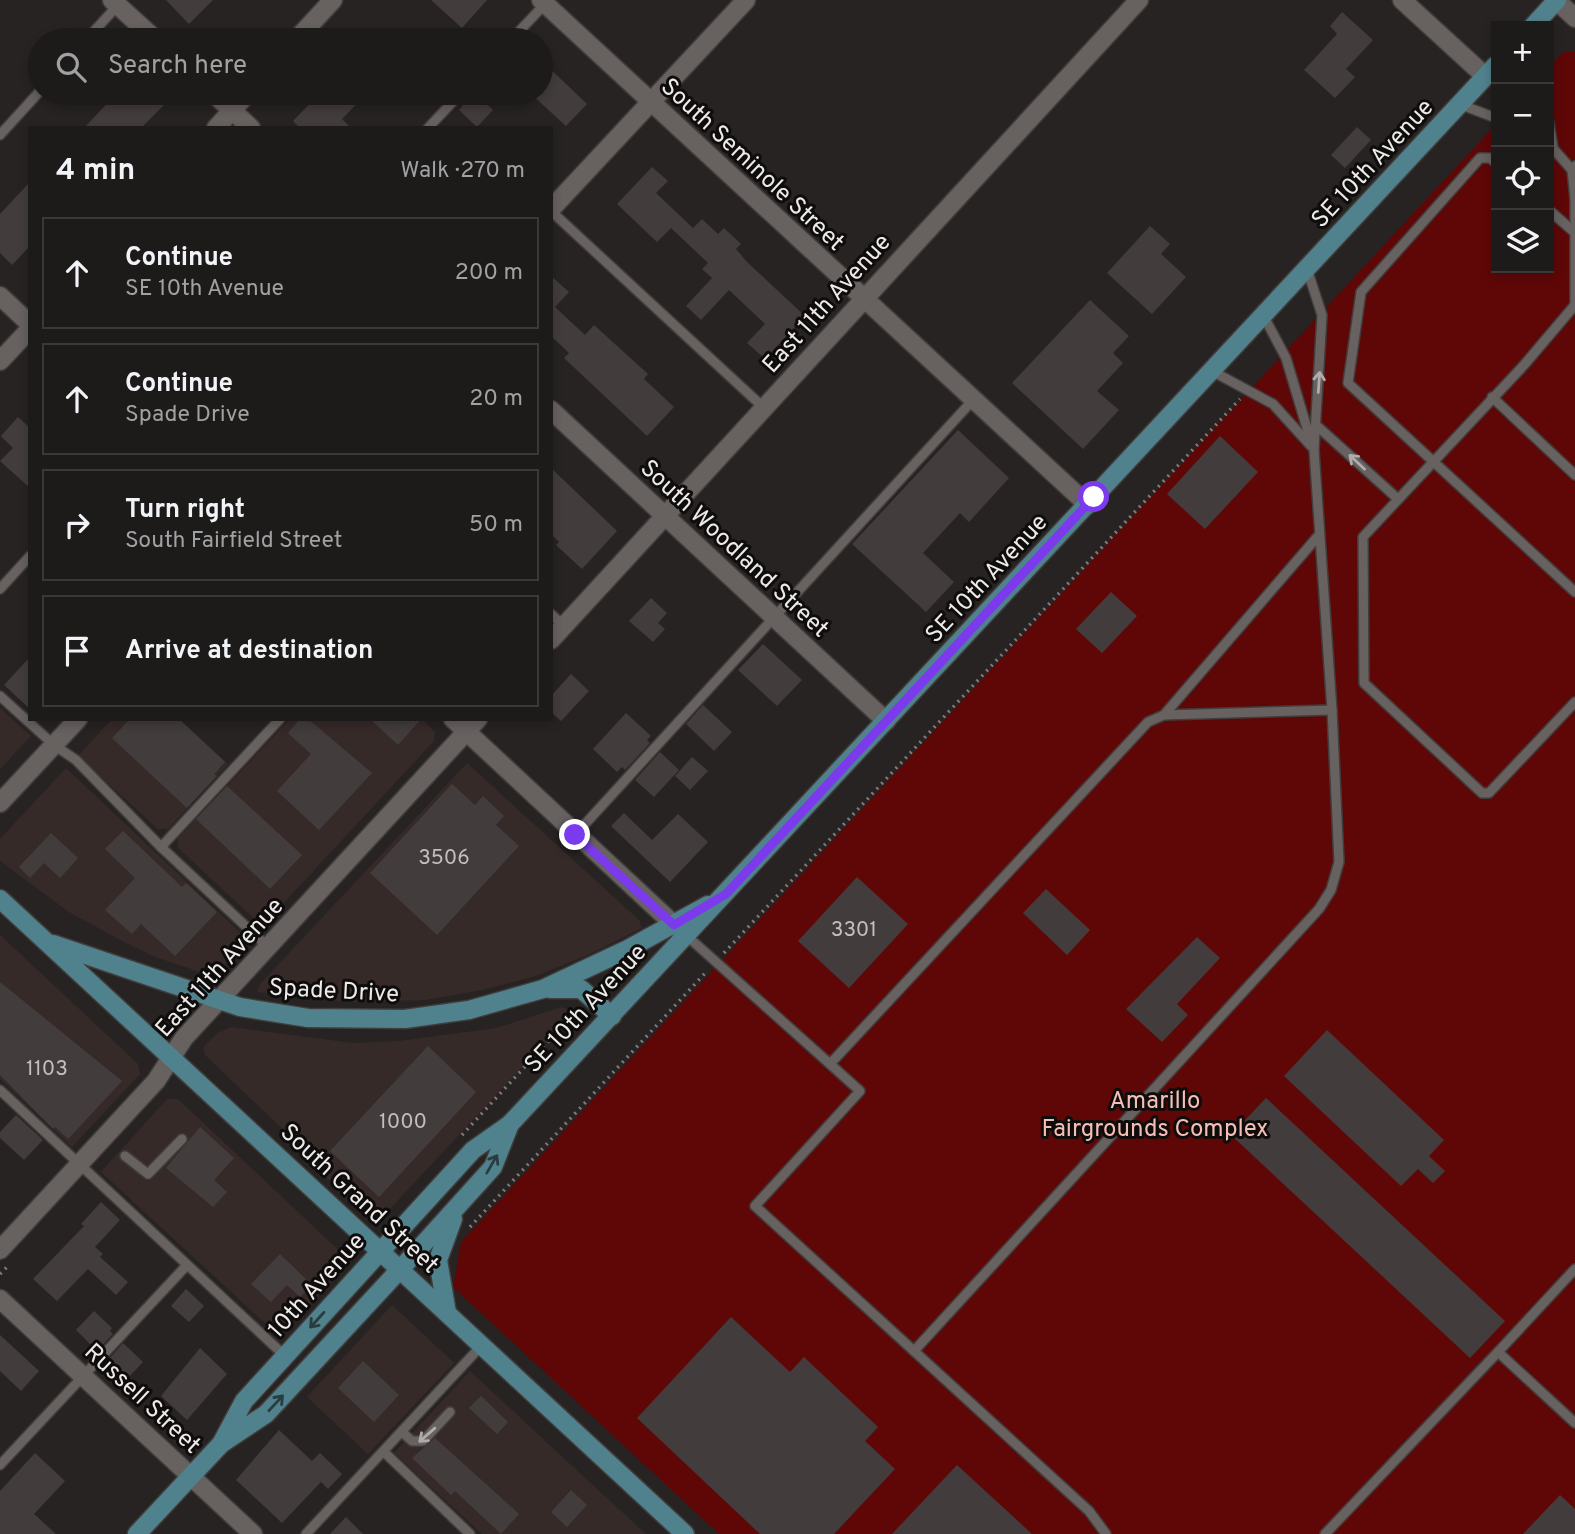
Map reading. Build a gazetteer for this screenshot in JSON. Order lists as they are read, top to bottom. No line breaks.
{"streets":{"main road":["SE 10th Avenue","Spade Drive","South Grand Street","10th Avenue"],"street":["South Seminole Street","East 11th Avenue","South Woodland Street","Russell Street"]},"crossings":[["SE 10th Avenue","South Seminole Street"],["SE 10th Avenue","South Woodland Street"],["SE 10th Avenue","Spade Drive"],["SE 10th Avenue","10th Avenue"],["South Seminole Street","East 11th Avenue"],["East 11th Avenue","South Woodland Street"],["East 11th Avenue","Spade Drive"],["East 11th Avenue","South Grand Street"],["Spade Drive","South Grand Street"],["South Grand Street","10th Avenue"],["10th Avenue","Russell Street"]],"parks":["Amarillo Fairgrounds Complex"],"house_numbers":["3506","3301","1103","1000"],"page":{"map_buttons":["+","−"],"search":"Search here","heading":["4 min","Walk · 270 m"],"list":[["Continue","SE 10th Avenue","200 m"],["Continue","Spade Drive","20 m"],["Turn right","South Fairfield Street","50 m"],"Arrive at destination"]}}
